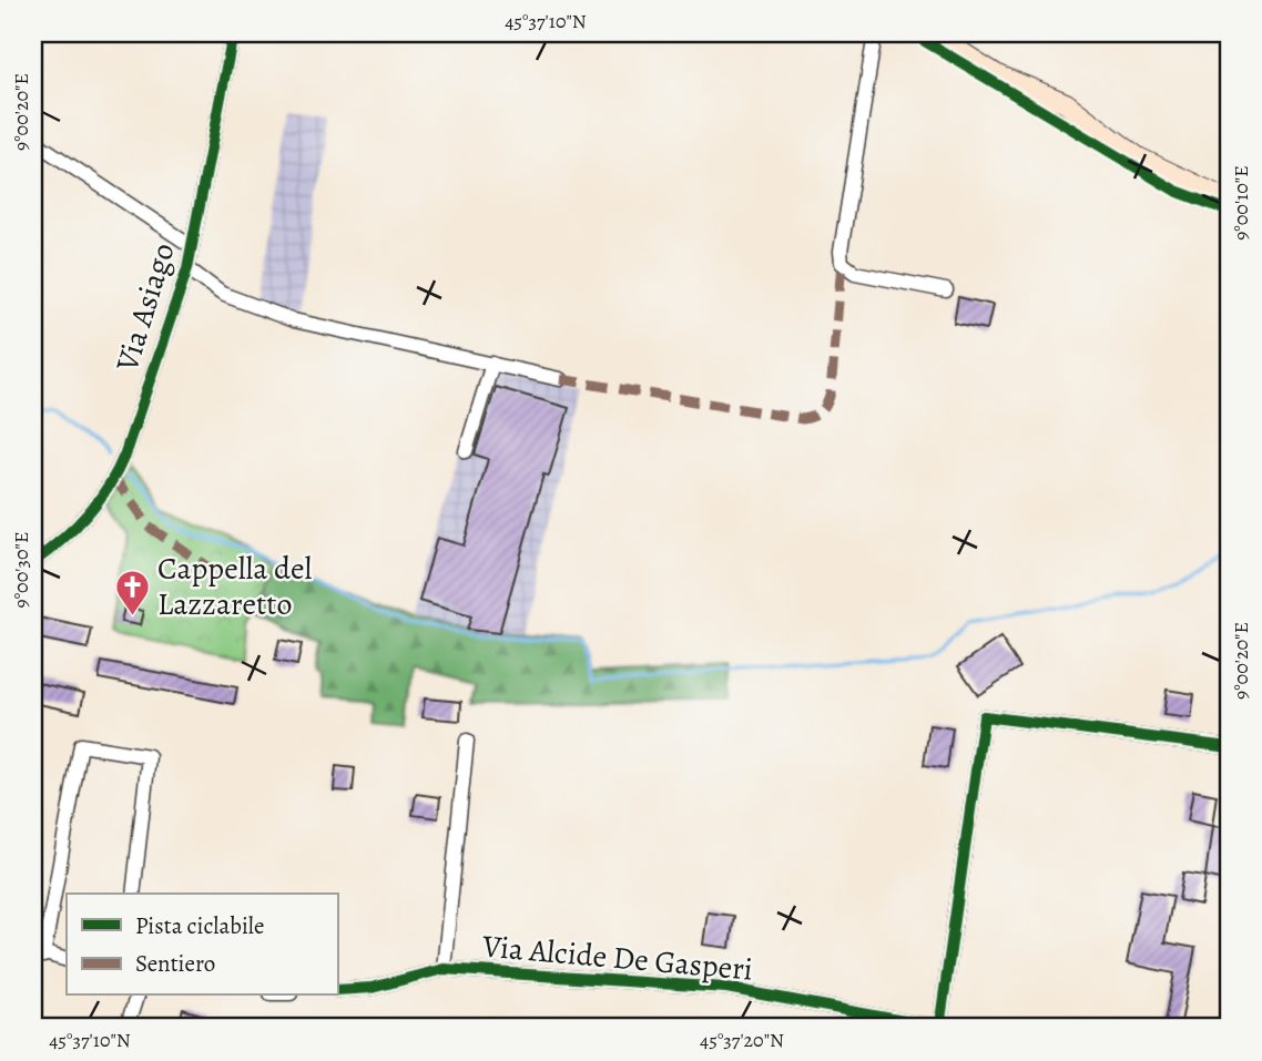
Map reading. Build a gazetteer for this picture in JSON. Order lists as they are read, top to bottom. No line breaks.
{"streets":{"street":["Via Asiago","Via Alcide De Gasperi"]},"places":{"church":["Cappella del Lazzaretto"]},"legend":["Pista ciclabile","Sentiero"],"coordinates":["45°37'10\"N","9°00'20\"E","9°00'10\"E","9°00'30\"E","45°37'20\"N"]}
